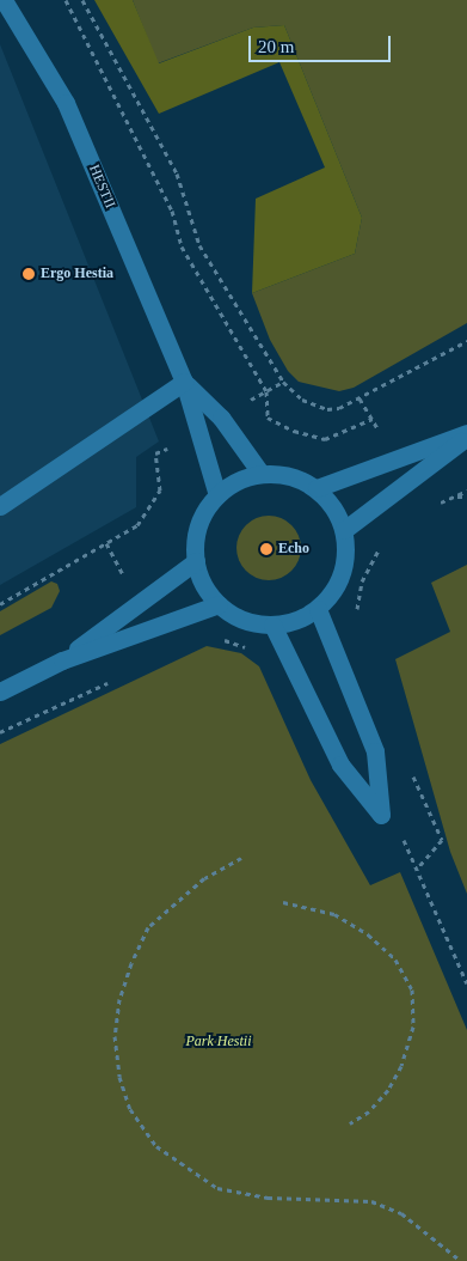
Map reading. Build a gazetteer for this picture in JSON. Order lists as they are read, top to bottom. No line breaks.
{"streets":{"street":["HESTII"]},"parks":["Park Hestii"],"places":["Ergo Hestia","Echo"],"scale_bar":"20 m"}
